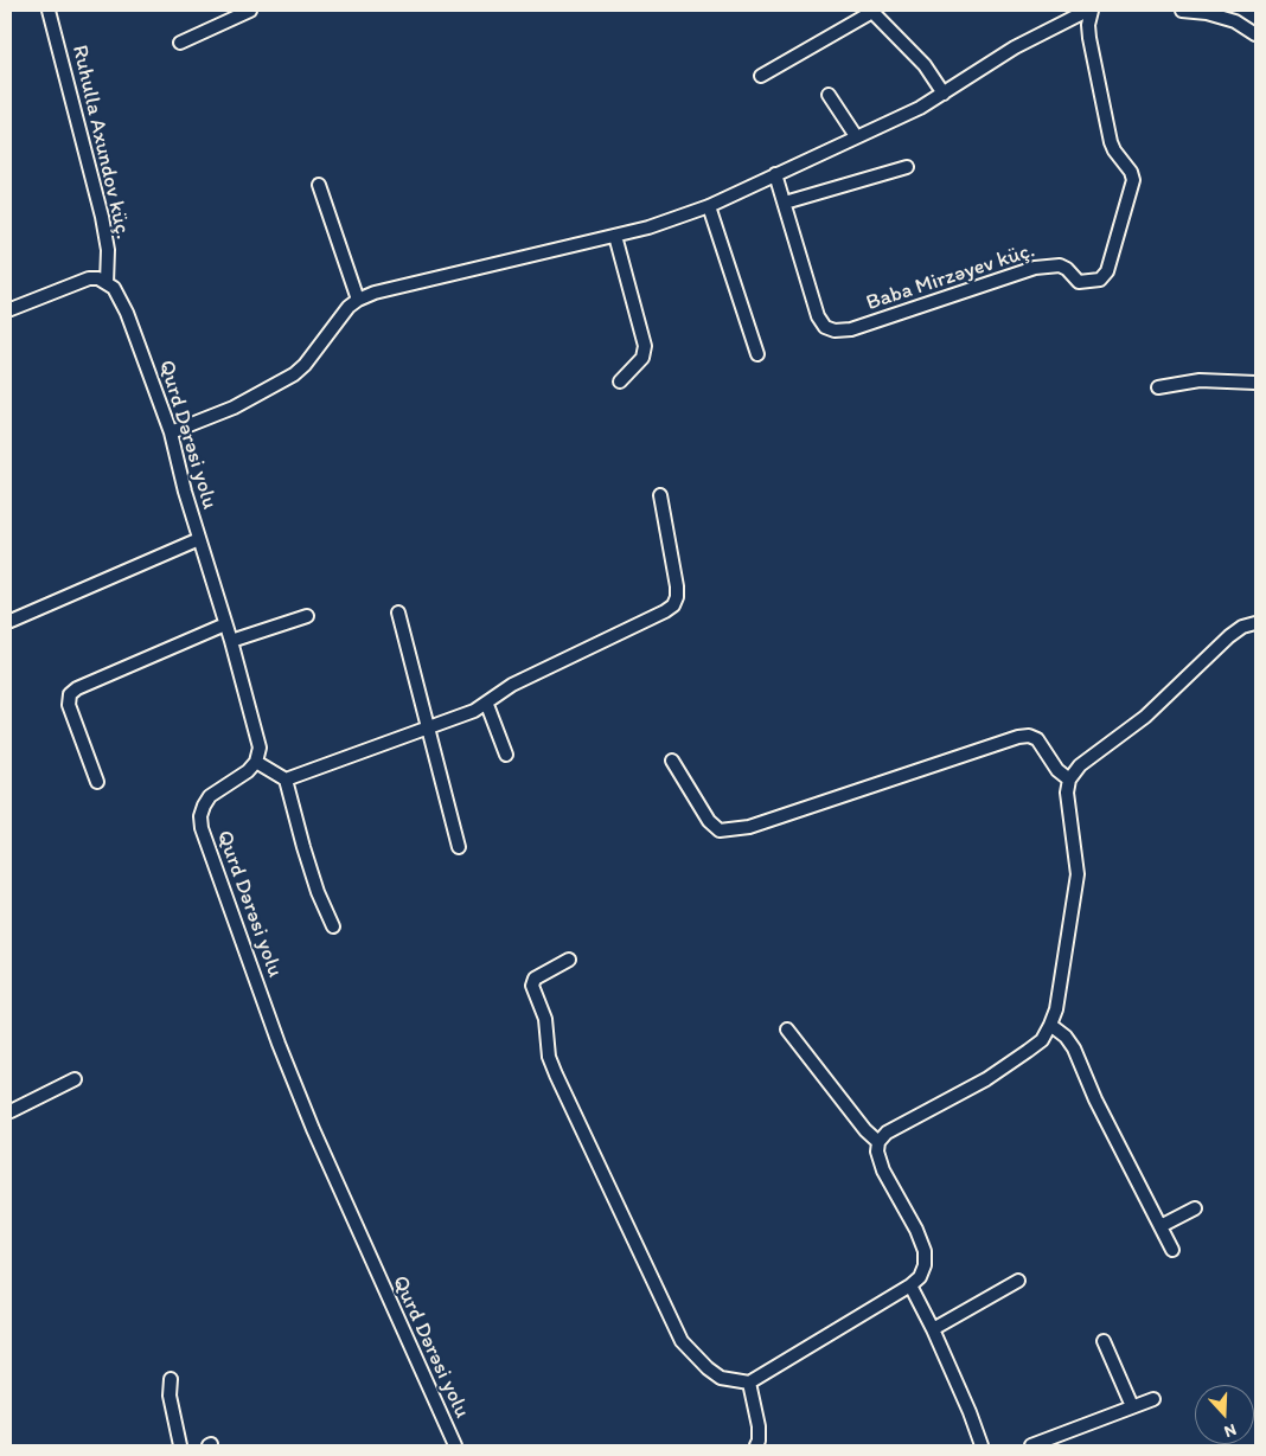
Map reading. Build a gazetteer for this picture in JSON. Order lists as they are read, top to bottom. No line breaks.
{"streets":{"street":["Ruhulla Axundov küç.","Baba Mirzəyev küç.","Qurd Dərəsi yolu"]},"crossings":[["Ruhulla Axundov küç.","Qurd Dərəsi yolu"]],"north":"bottom"}
